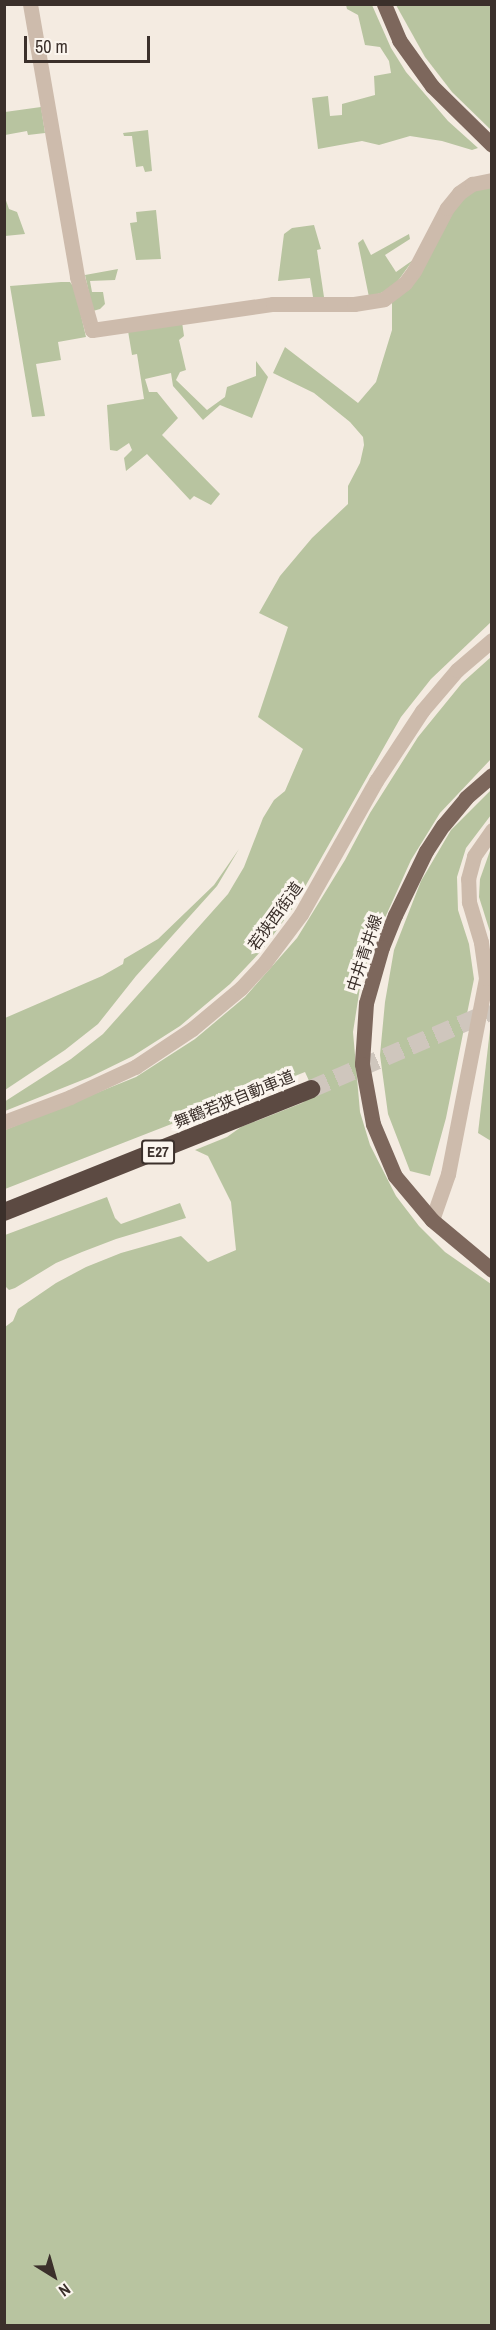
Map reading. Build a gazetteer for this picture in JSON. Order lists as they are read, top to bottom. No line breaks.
{"streets":{"highway":["舞鶴若狭自動車道","E27"],"main road":["中井青井線"],"street":["若狭西街道"]},"scale_bar":"50 m","north":"bottom right"}
